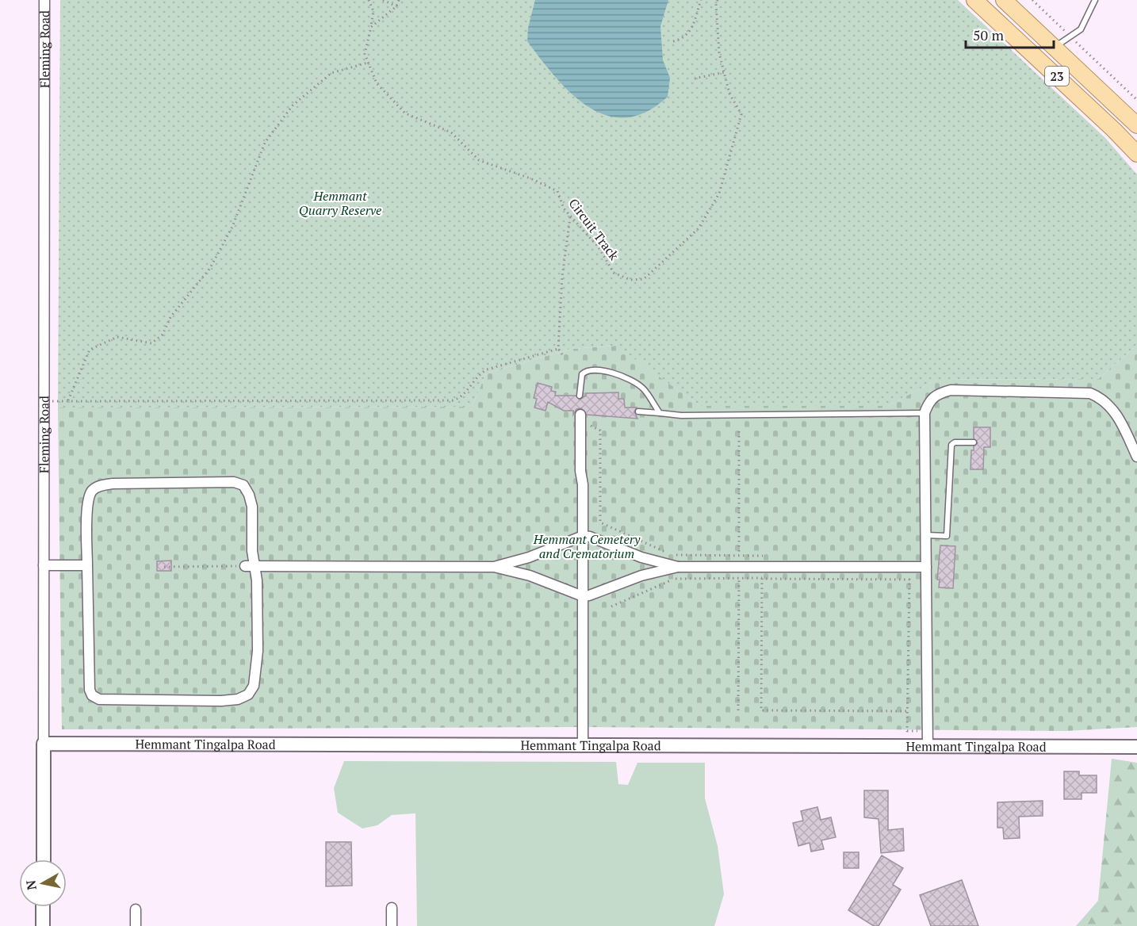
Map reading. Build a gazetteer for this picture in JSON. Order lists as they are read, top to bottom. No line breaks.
{"streets":{"main road":["23"],"street":["Fleming Road","Hemmant Tingalpa Road"],"path":["Circuit Track"]},"crossings":[["Fleming Road","Hemmant Tingalpa Road"]],"parks":["Hemmant Quarry Reserve","Hemmant Cemetery and Crematorium"],"scale_bar":"50 m","north":"left"}
